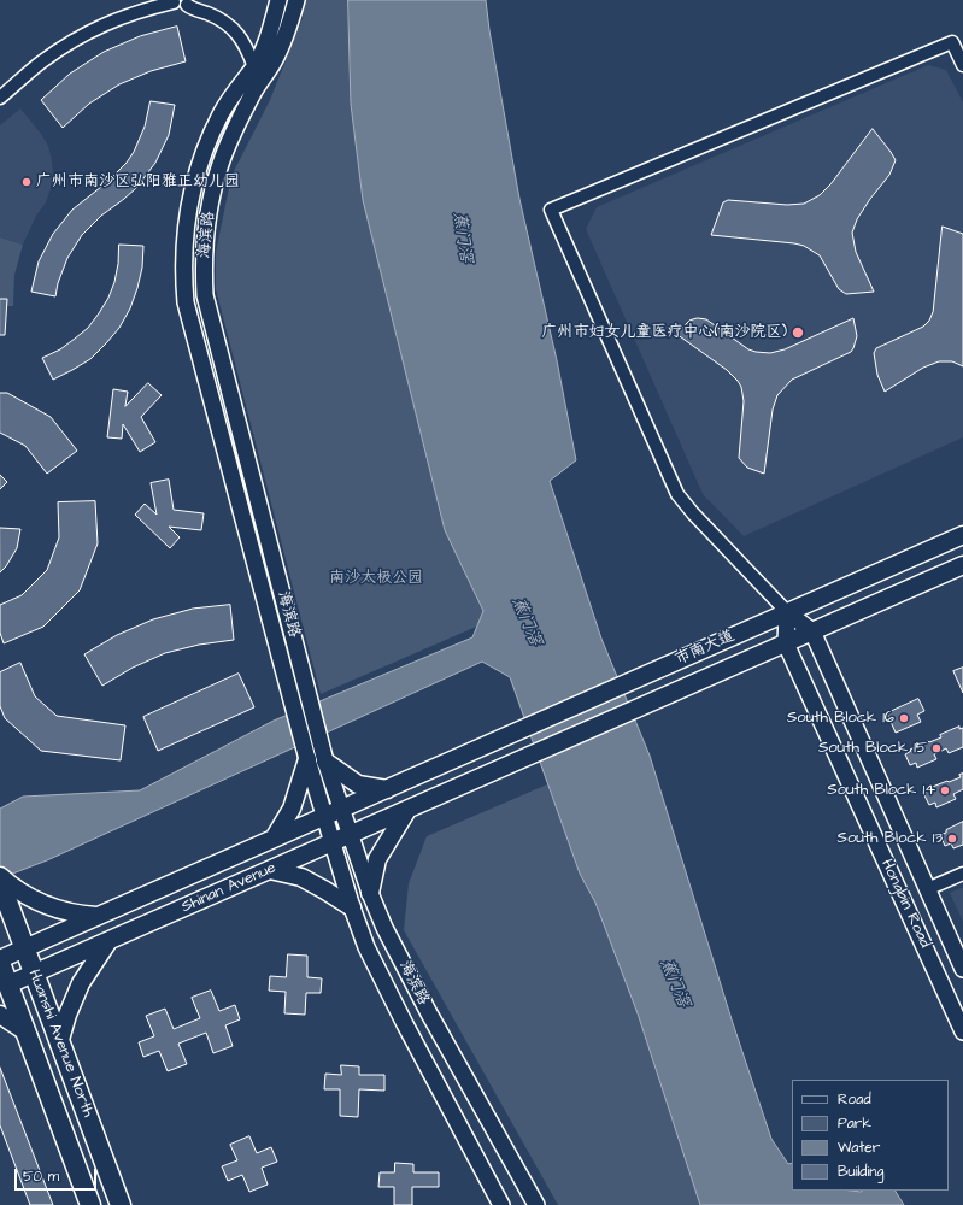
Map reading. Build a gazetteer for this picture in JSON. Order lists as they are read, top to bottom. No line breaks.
{"streets":{"main road":["市南大道","Shinan Avenue","Huanshi Avenue North"],"street":["海滨路","Hongbin Road"]},"crossings":[["海滨路","Shinan Avenue"],["市南大道","Shinan Avenue"],["市南大道","Hongbin Road"],["Shinan Avenue","Huanshi Avenue North"]],"water":["蕉门滘"],"parks":["南沙太极公园"],"places":["广州市南沙区弘阳雅正幼儿园","广州市妇女儿童医疗中心(南沙院区)","South Block 16","South Block 15","South Block 14","South Block 13"],"legend":["Road","Park","Water","Building"],"scale_bar":"50 m"}
